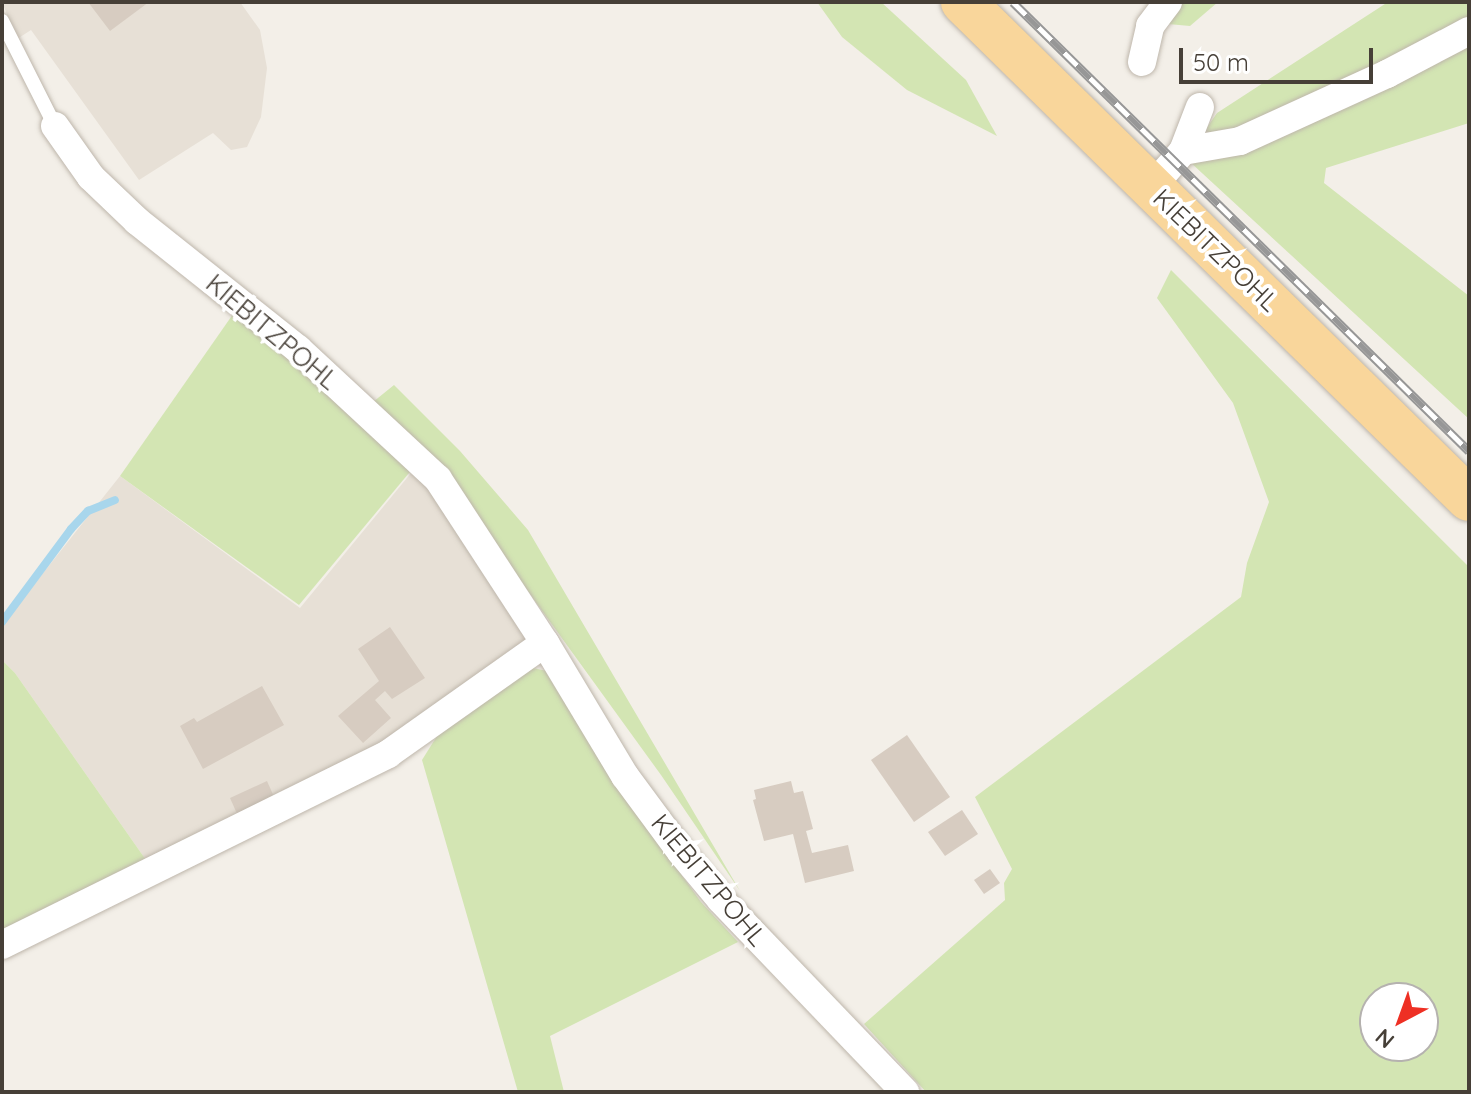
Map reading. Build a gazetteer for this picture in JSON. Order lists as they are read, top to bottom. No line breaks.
{"streets":{"main road":["KIEBITZPOHL"]},"scale_bar":"50 m","north":"bottom left"}
